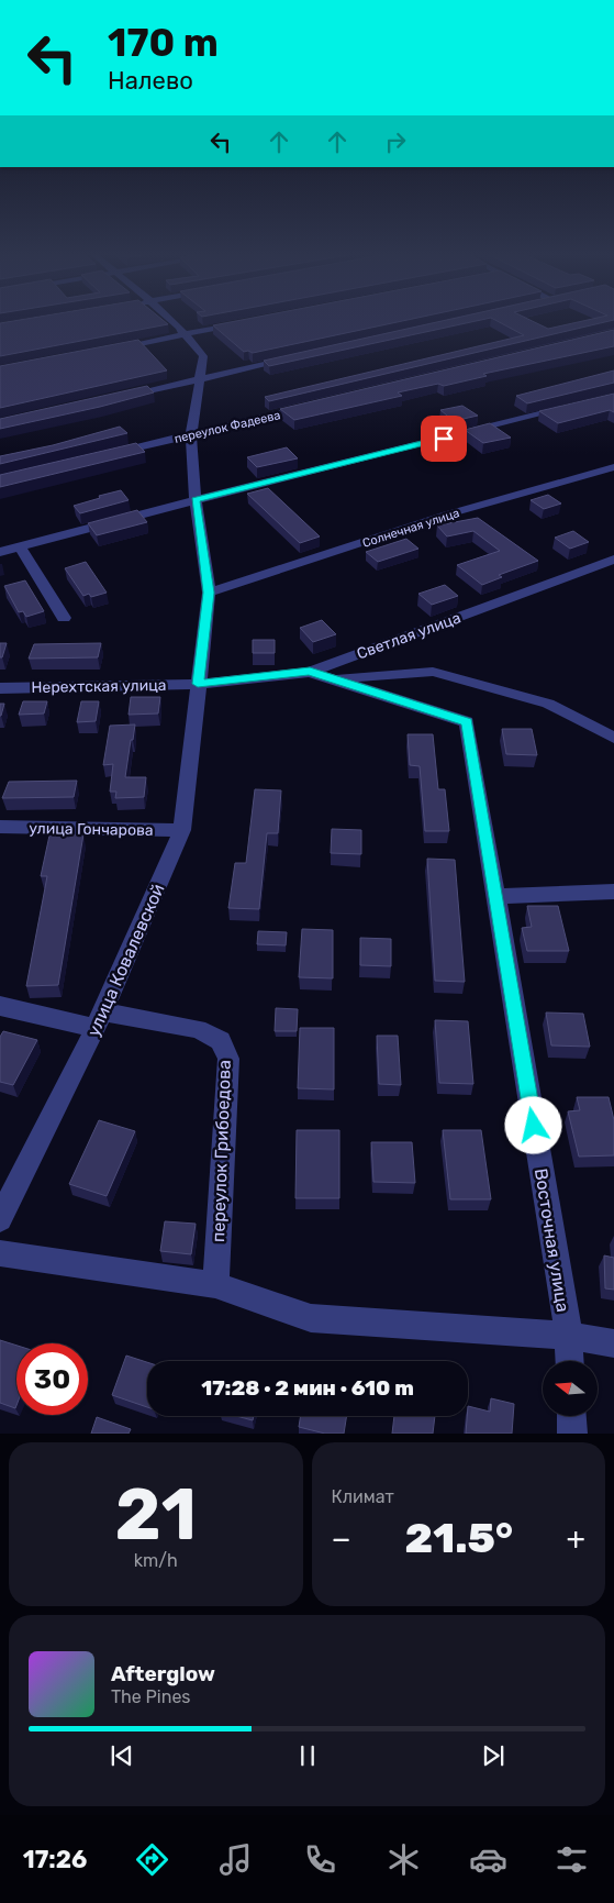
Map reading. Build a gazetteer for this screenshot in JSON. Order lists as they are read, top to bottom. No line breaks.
{"streets":{"street":["переулок Фадеева","Солнечная улица","Светлая улица","Нерехтская улица","улица Гончарова","улица Ковалевской","переулок Грибоедова","Восточная улица"]},"crossings":[["переулок Фадеева","улица Ковалевской"],["Солнечная улица","улица Ковалевской"],["Светлая улица","Нерехтская улица"],["Светлая улица","улица Ковалевской"],["Нерехтская улица","улица Ковалевской"],["улица Гончарова","улица Ковалевской"],["улица Ковалевской","переулок Грибоедова"]],"north":"left","page":{"turn":["170 m","Налево"],"limit":"30","trip":"17:28 · 2 мин · 610 m","tile":[["21","km/h"],"Климат"],"heat":["−","21.5°","+"],"song":["Afterglow","The Pines"],"tabs":"17:26"}}
